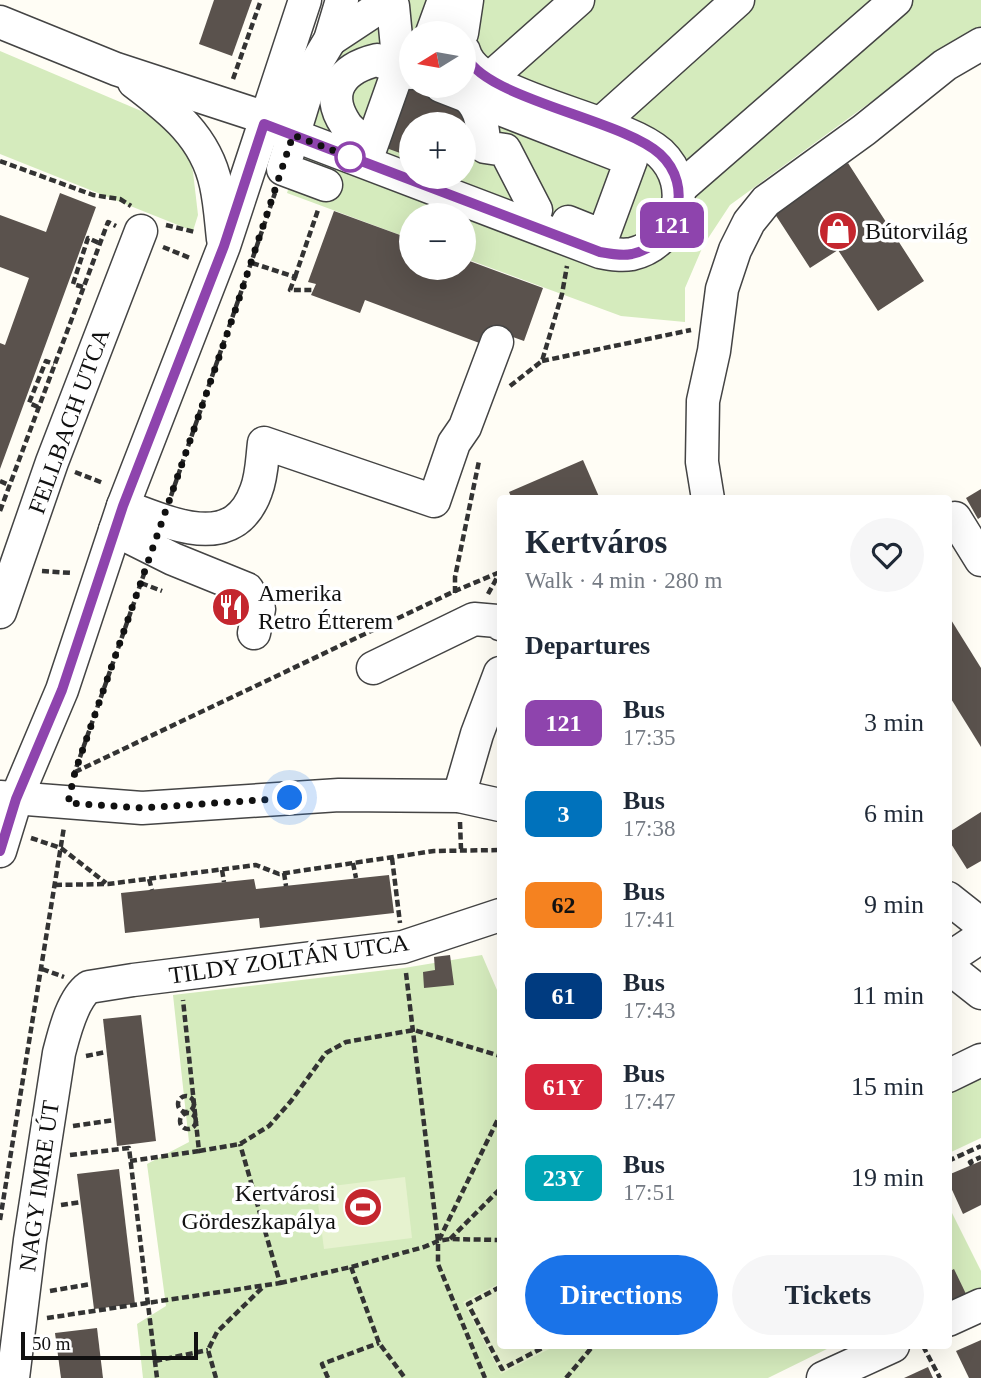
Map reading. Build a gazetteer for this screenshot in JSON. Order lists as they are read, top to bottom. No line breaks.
{"streets":{"street":["FELLBACH UTCA","TILDY ZOLTÁN UTCA","NAGY IMRE ÚT"]},"crossings":[["TILDY ZOLTÁN UTCA","NAGY IMRE ÚT"]],"places":{"shop":["Bútorvilág"],"restaurant":["Amerika Retro Étterem"],"sports":["Kertvárosi Gördeszkapálya"]},"lines":["bus line 121"],"scale_bar":"50 m","north":"left","page":{"on_map":"121","map_buttons":["+","−"],"heading":[["Kertváros","Walk · 4 min · 280 m"],"Departures"],"list":[{"mark":"121","name":"Bus","note":"17:35","value":"3 min"},{"mark":"3","name":"Bus","note":"17:38","value":"6 min"},{"mark":"62","name":"Bus","note":"17:41","value":"9 min"},{"mark":"61","name":"Bus","note":"17:43","value":"11 min"},{"mark":"61Y","name":"Bus","note":"17:47","value":"15 min"},{"mark":"23Y","name":"Bus","note":"17:51","value":"19 min"}],"buttons":["Directions","Tickets"],"scale":"50 m"}}
